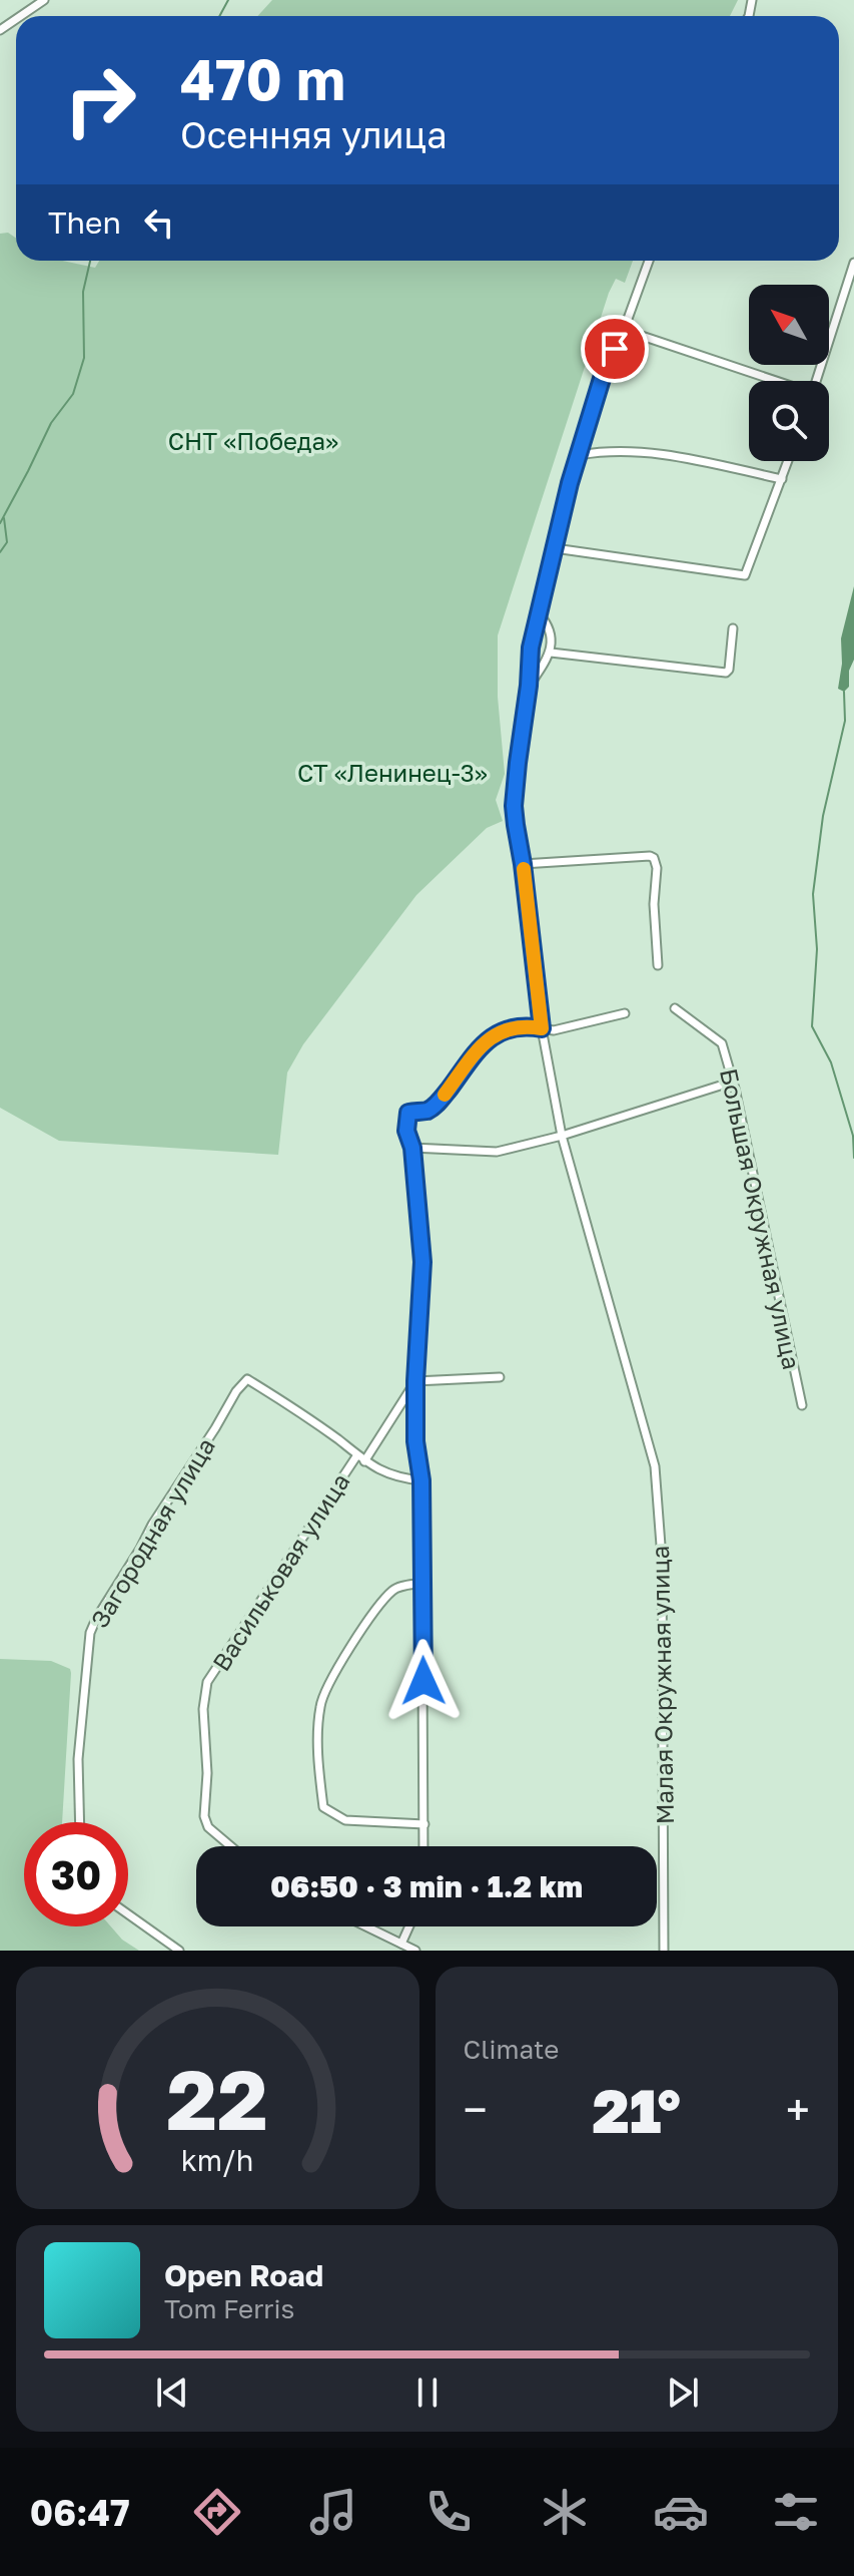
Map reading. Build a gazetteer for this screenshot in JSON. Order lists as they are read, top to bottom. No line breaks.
{"streets":{"street":["Большая Окружная улица","Загородная улица","Васильковая улица","Малая Окружная улица"]},"crossings":[["Загородная улица","Васильковая улица"]],"parks":["СНТ «Победа»","СТ «Ленинец-3»"],"north":"top left","page":{"turn":["470 m","Осенняя улица"],"then":"Then","limit":"30","trip":"06:50 · 3 min · 1.2 km","tile":"Climate","heat":["−","21°","+"],"song":["Open Road","Tom Ferris"],"tabs":"06:47","gauge":["22","km/h"]}}
